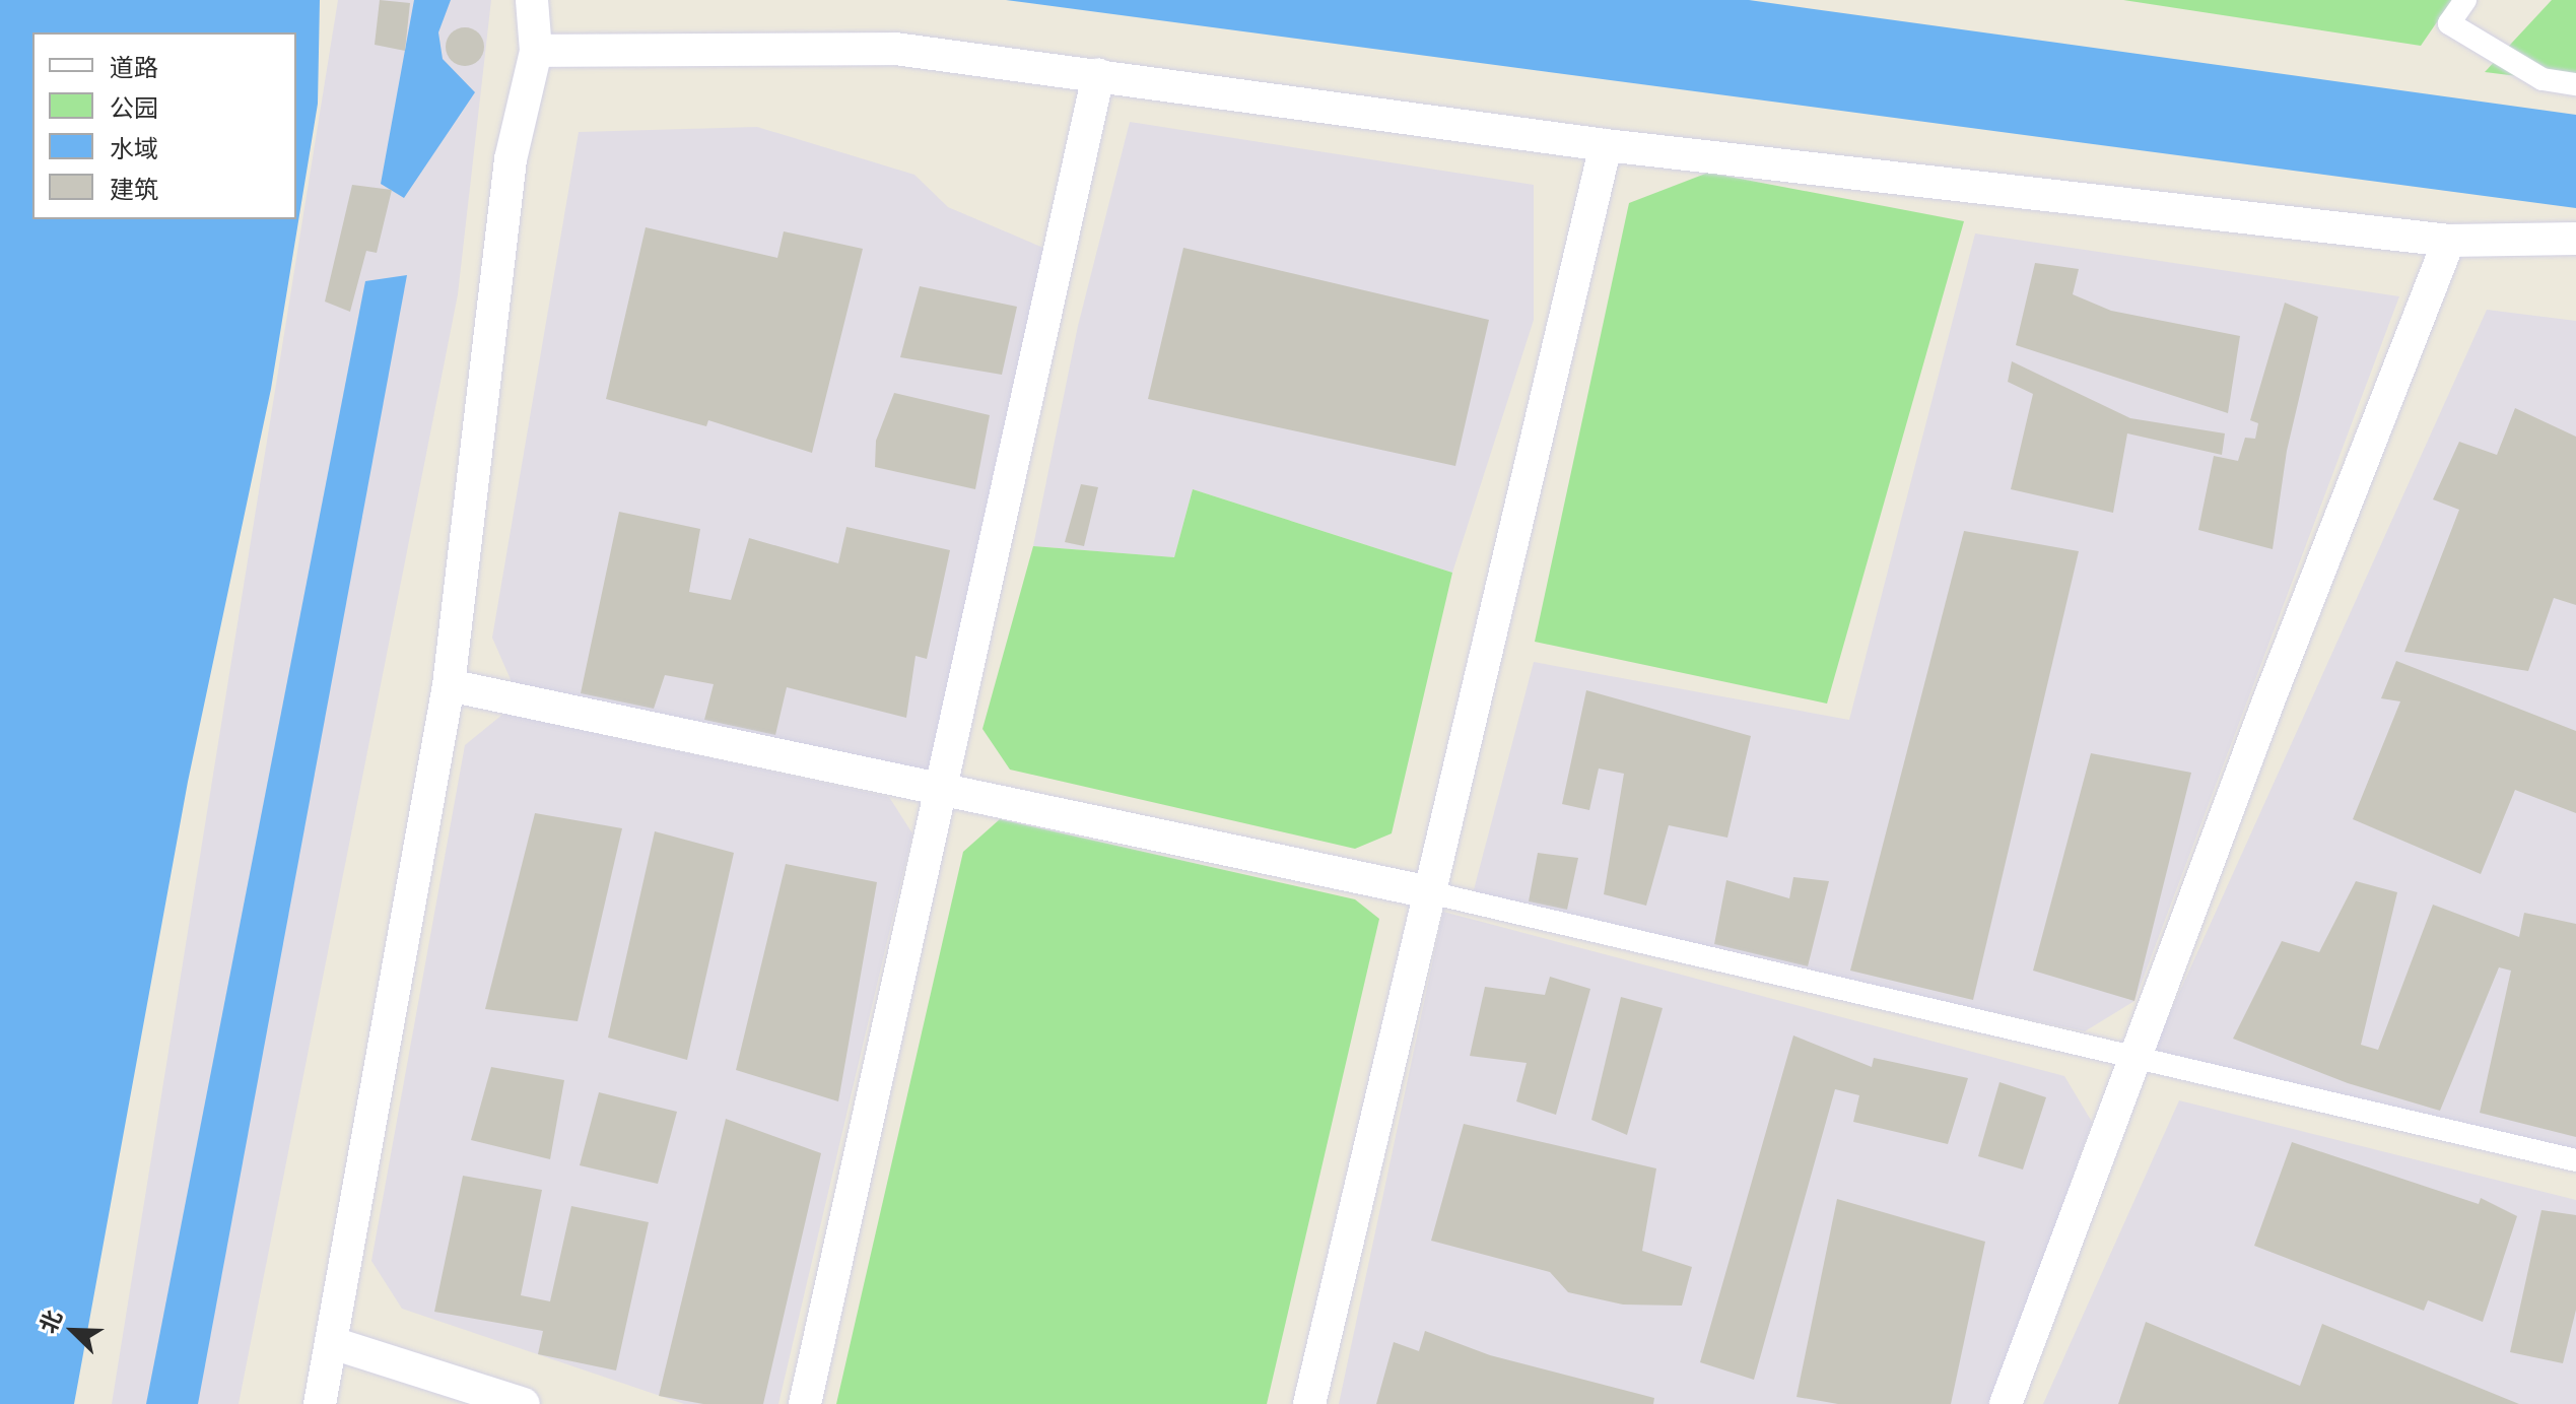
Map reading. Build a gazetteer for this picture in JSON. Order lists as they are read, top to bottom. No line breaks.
{"legend":["道路","公园","水域","建筑"],"north":"top left"}
